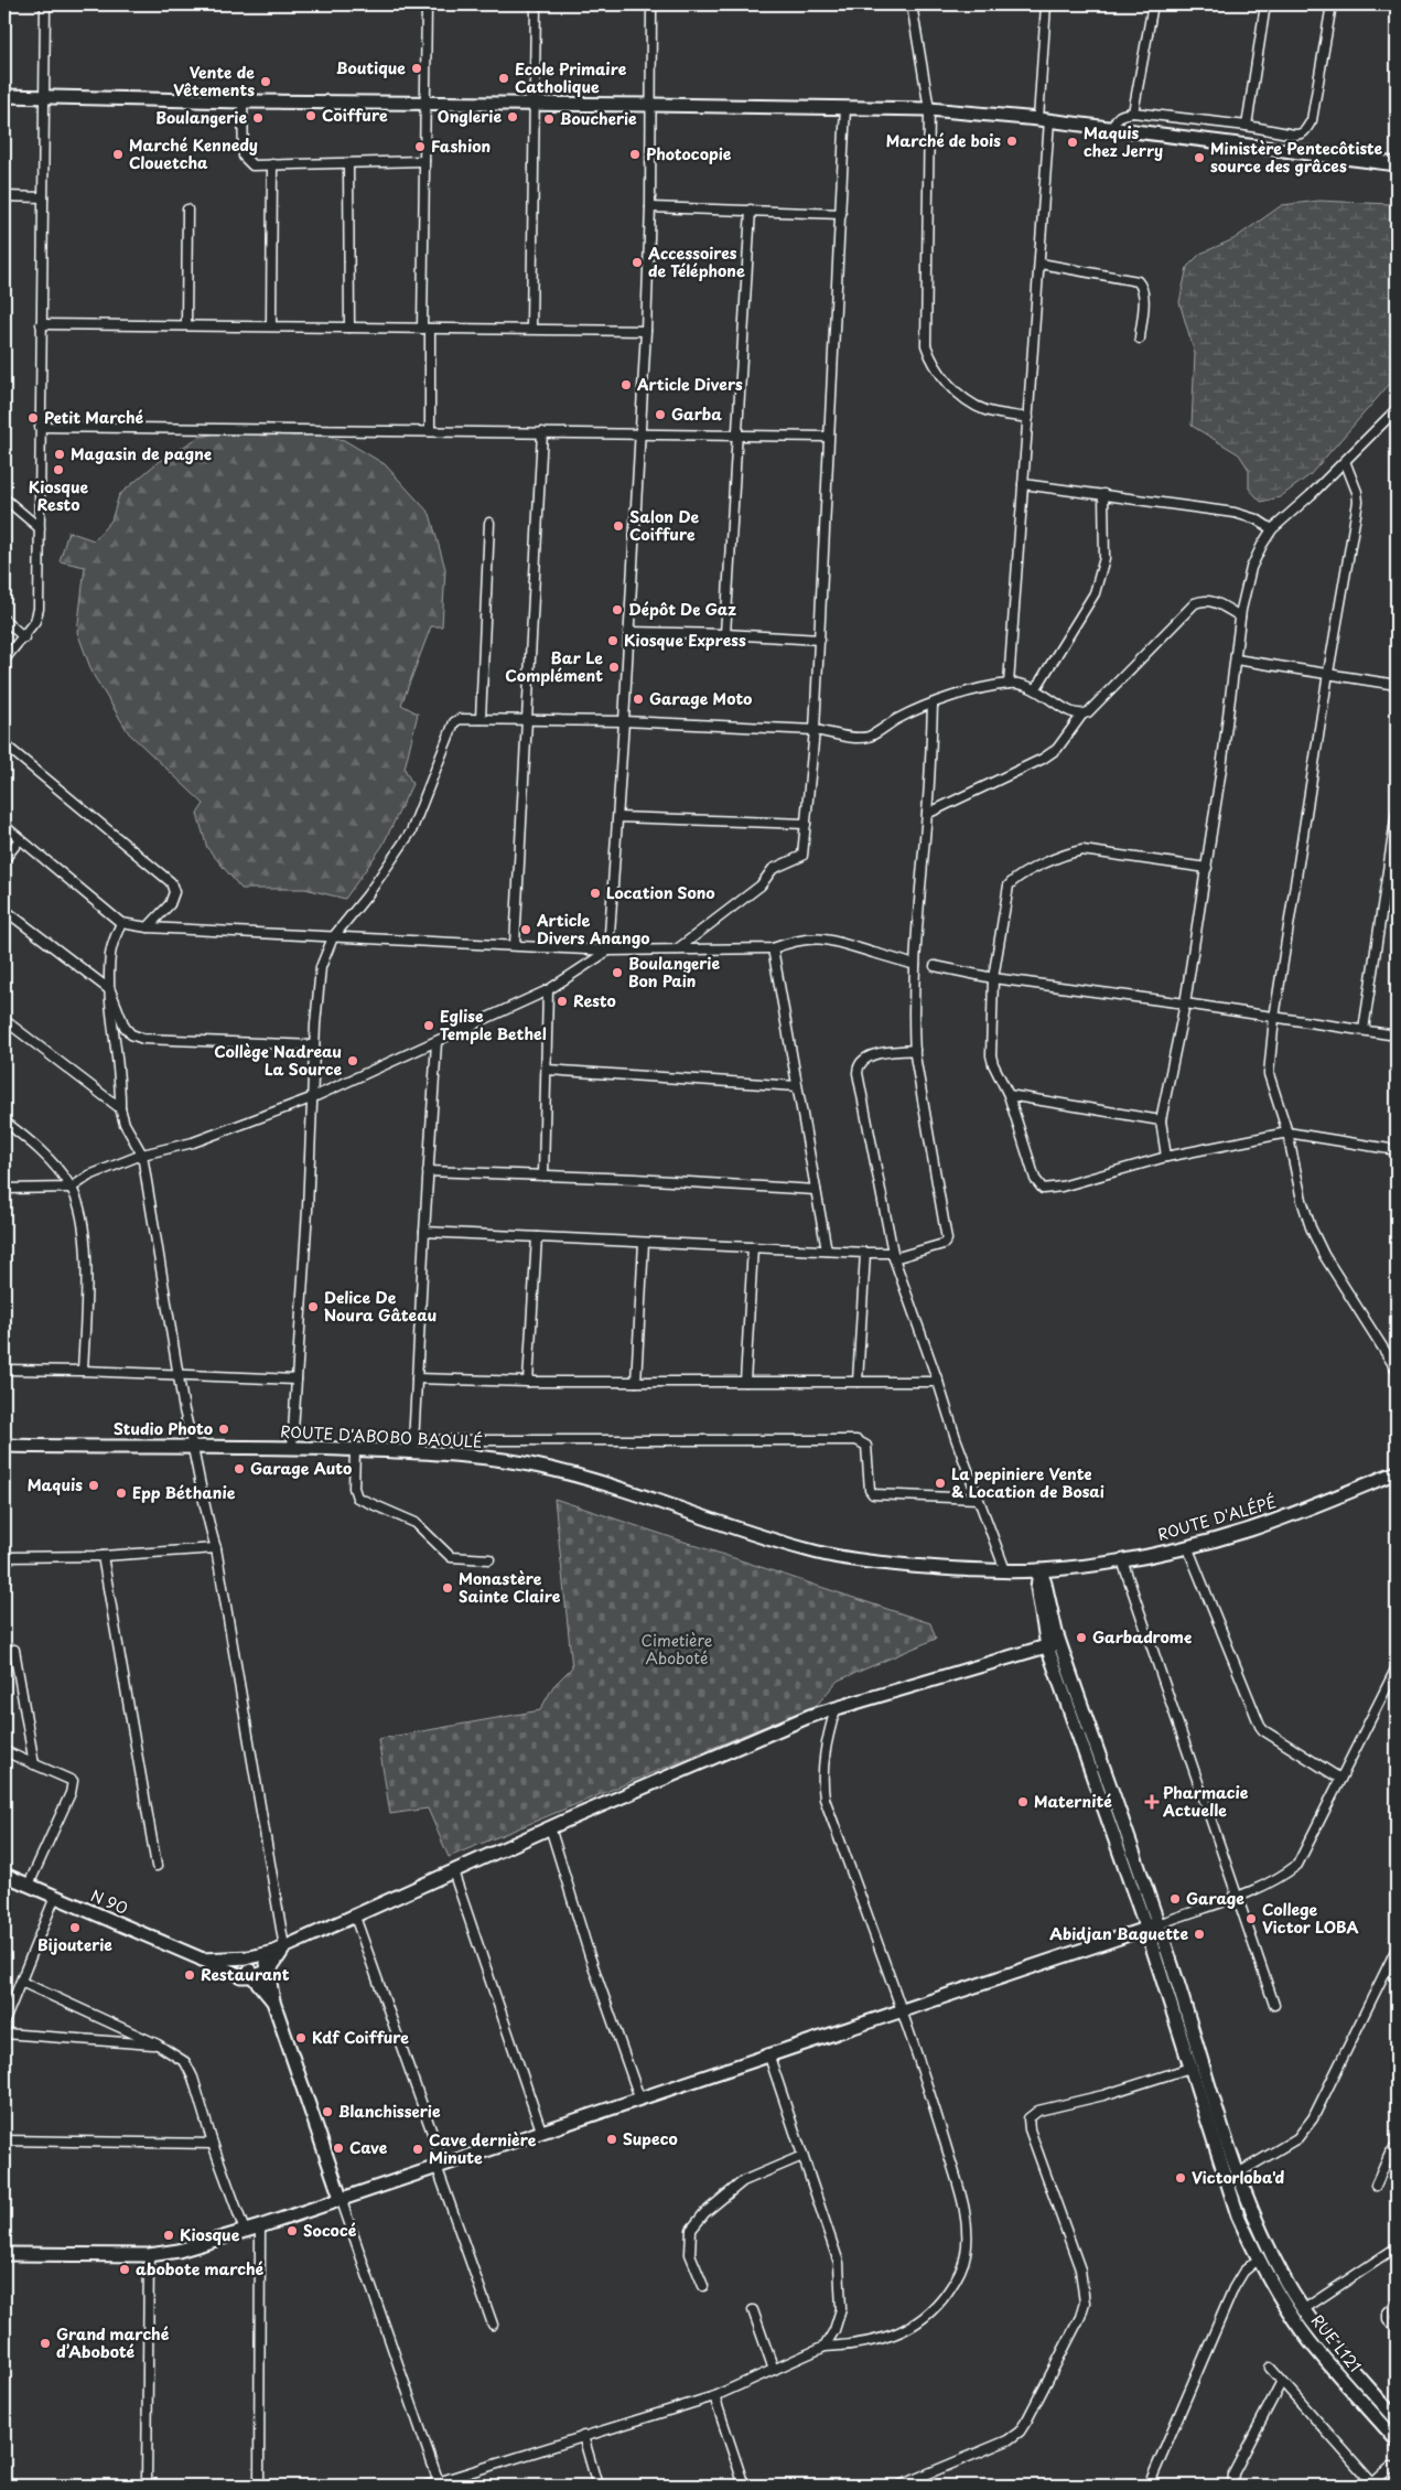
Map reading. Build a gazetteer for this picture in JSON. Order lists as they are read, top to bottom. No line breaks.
{"streets":{"street":["ROUTE D'ABOBO BAOULÉ","ROUTE D'ALÉPÉ","N 90","RUE L121"]},"crossings":[["ROUTE D'ABOBO BAOULÉ","ROUTE D'ALÉPÉ"]],"parks":["Cimetière Aboboté"],"places":{"other":["Boutique","Ecole Primaire Catholique","Vente de Vêtements","Coiffure","Onglerie","Boulangerie","Boucherie","Marché de bois","Maquis chez Jerry","Fashion","Marché Kennedy Clouetcha","Photocopie","Ministère Pentecôtiste source des grâces","Accessoires de Téléphone","Article Divers","Garba","Petit Marché","Magasin de pagne","Kiosque Resto","Salon De Coiffure","Dépôt De Gaz","Kiosque Express","Bar Le Complément","Garage Moto","Location Sono","Article Divers Anango","Boulangerie Bon Pain","Resto","Eglise Temple Bethel","Collège Nadreau La Source","Delice De Noura Gâteau","Studio Photo","Garage Auto","La pepiniere Vente & Location de Bosai","Maquis","Epp Béthanie","Monastère Sainte Claire","Garbadrome","Maternité","Garage","College Victor LOBA","Bijouterie","Abidjan Baguette","Restaurant","Kdf Coiffure","Blanchisserie","Supeco","Cave","Cave dernière Minute","Victorloba'd","Sococé","Kiosque","abobote marché","Grand marché d’Aboboté"],"health":["Pharmacie Actuelle"]}}
